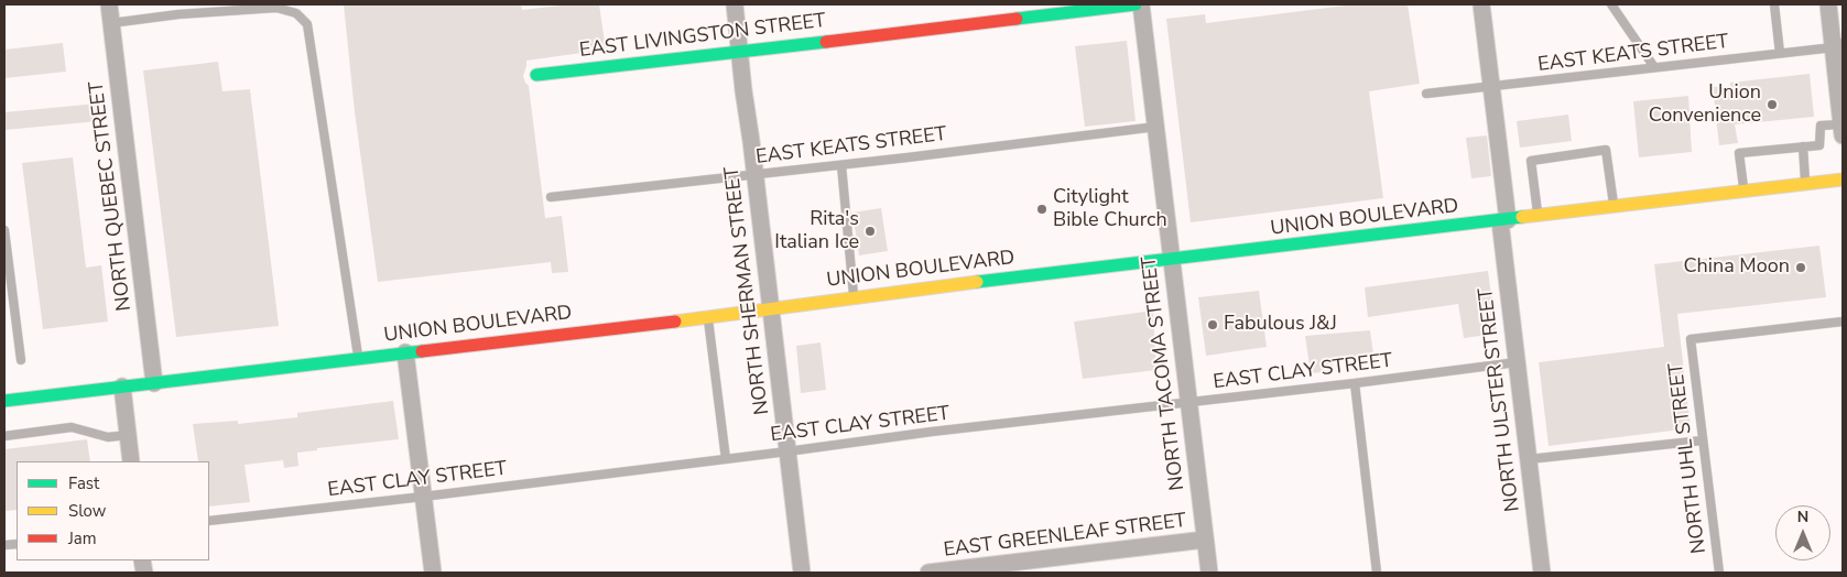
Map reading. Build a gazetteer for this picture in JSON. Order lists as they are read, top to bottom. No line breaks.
{"streets":{"main road":["EAST LIVINGSTON STREET","UNION BOULEVARD"],"street":["NORTH QUEBEC STREET","NORTH SHERMAN STREET","NORTH TACOMA STREET","NORTH ULSTER STREET","EAST GREENLEAF STREET"],"lane":["EAST KEATS STREET","EAST CLAY STREET","NORTH UHL STREET"]},"crossings":[["EAST LIVINGSTON STREET","NORTH SHERMAN STREET"],["EAST KEATS STREET","NORTH SHERMAN STREET"],["EAST KEATS STREET","NORTH TACOMA STREET"],["EAST KEATS STREET","NORTH ULSTER STREET"],["NORTH QUEBEC STREET","UNION BOULEVARD"],["UNION BOULEVARD","NORTH SHERMAN STREET"],["UNION BOULEVARD","NORTH TACOMA STREET"],["UNION BOULEVARD","NORTH ULSTER STREET"],["NORTH SHERMAN STREET","EAST CLAY STREET"],["EAST CLAY STREET","NORTH TACOMA STREET"],["EAST CLAY STREET","NORTH ULSTER STREET"],["NORTH TACOMA STREET","EAST GREENLEAF STREET"]],"places":["Union Convenience","Citylight Bible Church","Rita's Italian Ice","China Moon","Fabulous J&J"],"legend":["Fast","Slow","Jam"],"north":"top"}
